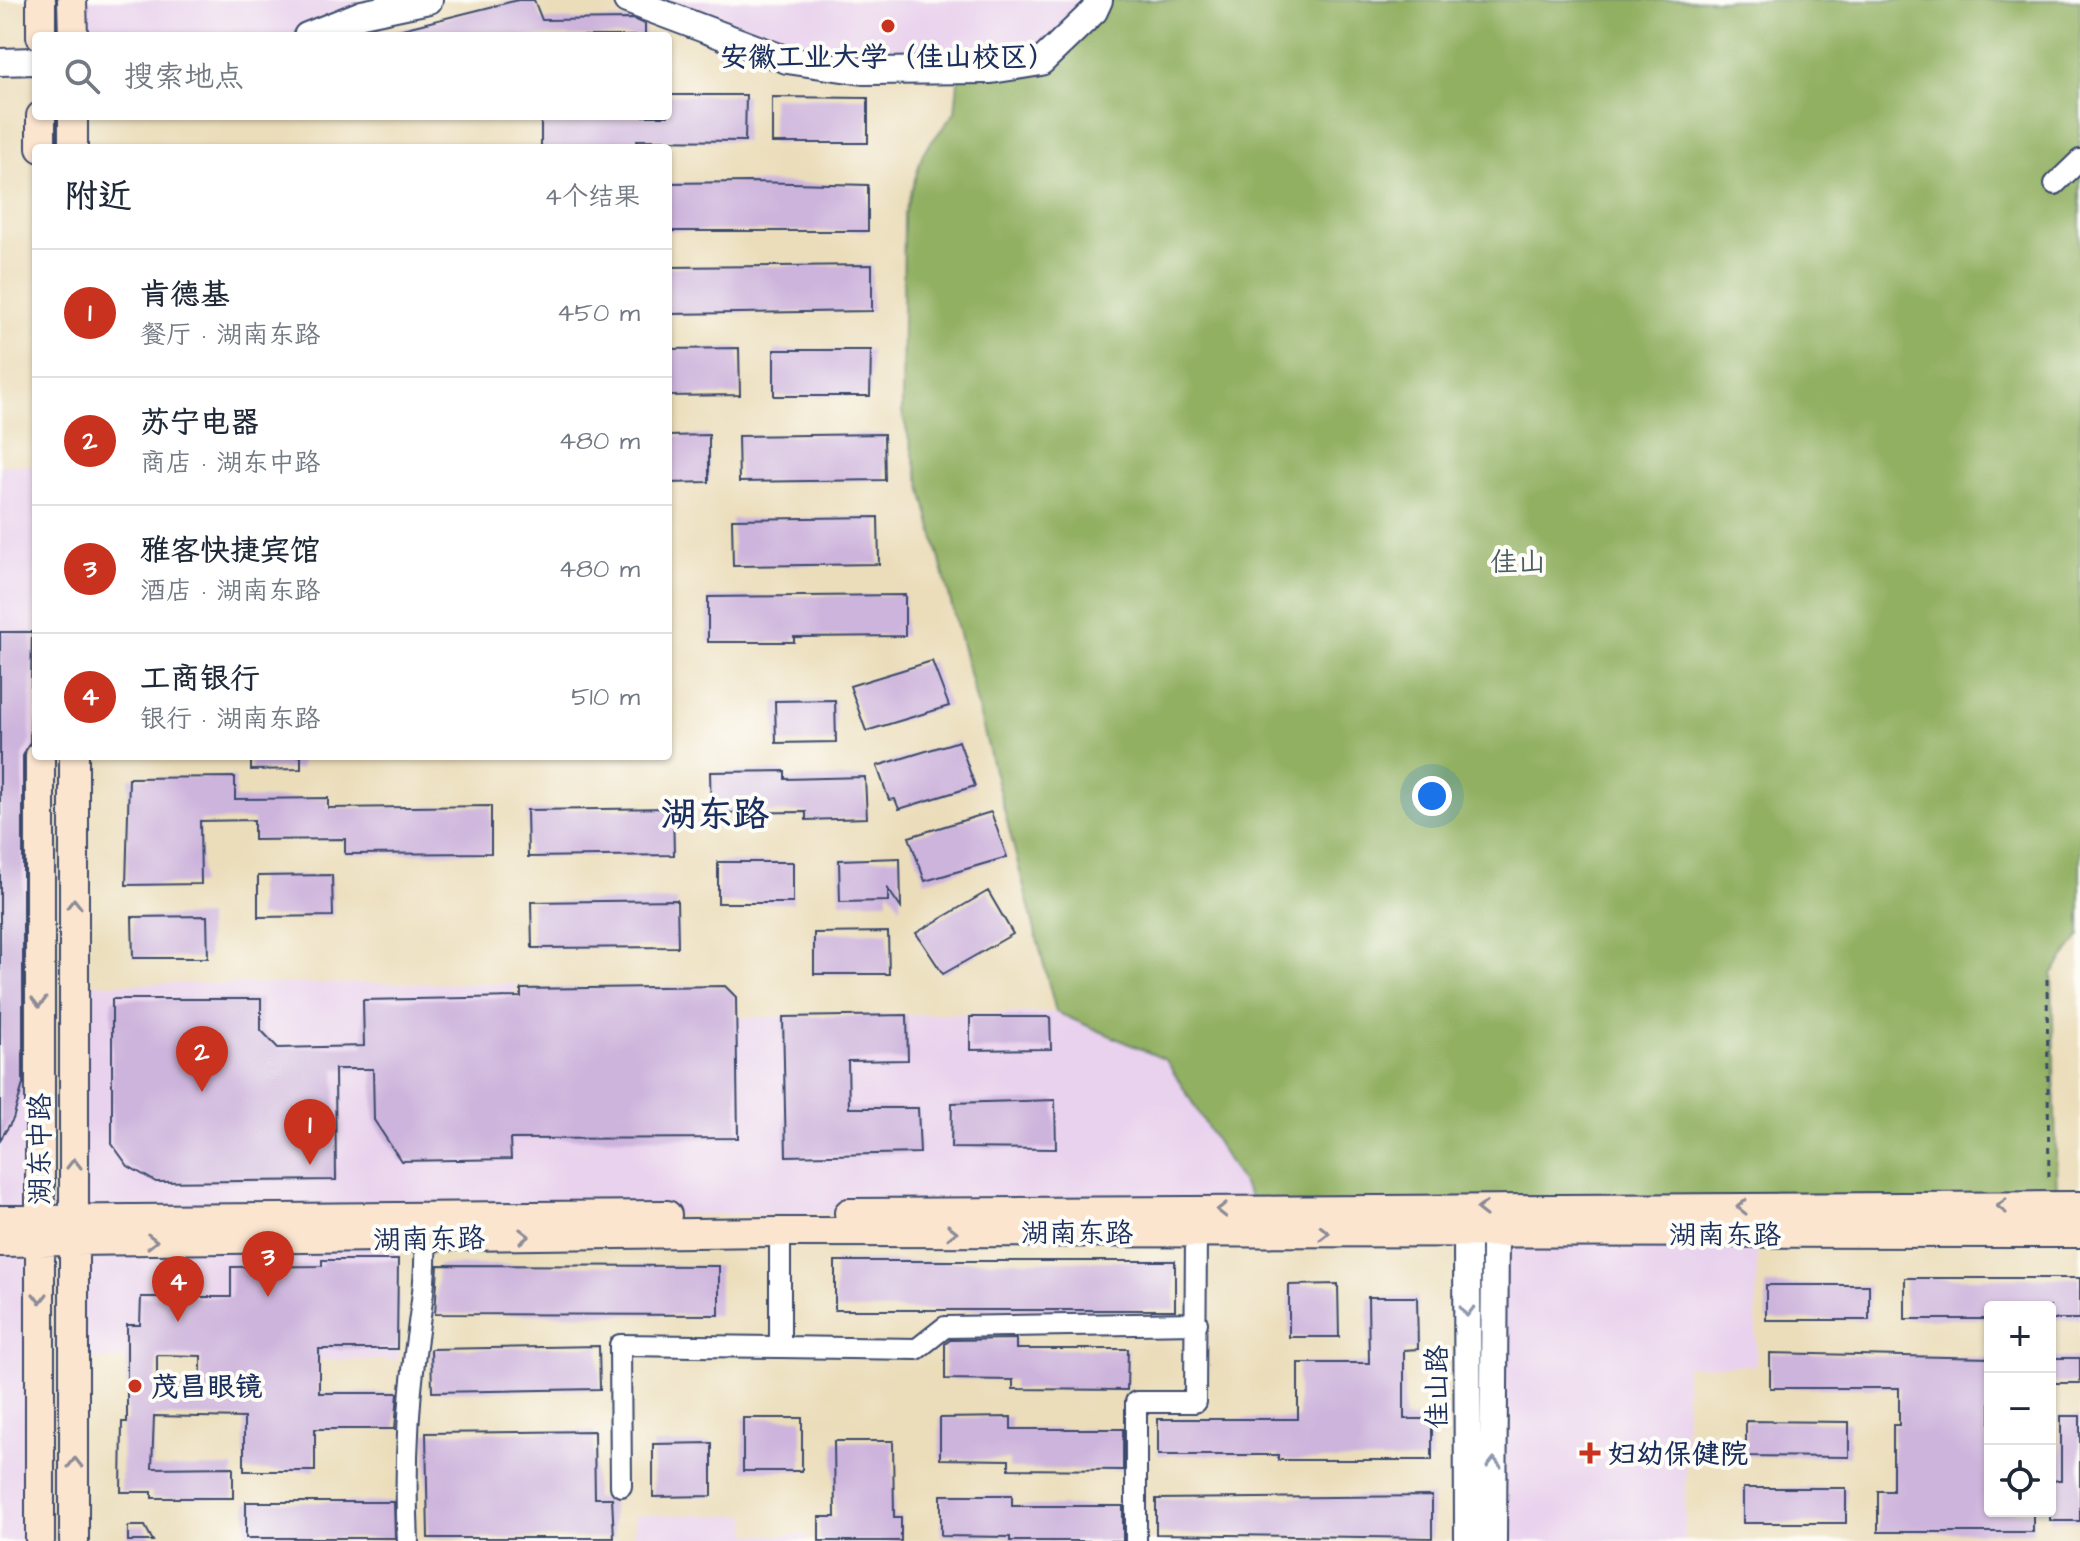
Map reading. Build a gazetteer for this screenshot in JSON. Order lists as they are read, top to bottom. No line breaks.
{"streets":{"main road":["湖东中路","湖南东路"],"street":["佳山路"]},"crossings":[["湖东中路","湖南东路"],["湖南东路","佳山路"]],"districts":["湖东路"],"parks":["佳山"],"places":{"other":["安徽工业大学（佳山校区）","茂昌眼镜"],"health":["妇幼保健院"]},"page":{"search":"搜索地点","heading":["附近","4个结果"],"list":[{"mark":"1","name":"肯德基","note":"餐厅 · 湖南东路","value":"450 m"},{"mark":"2","name":"苏宁电器","note":"商店 · 湖东中路","value":"480 m"},{"mark":"3","name":"雅客快捷宾馆","note":"酒店 · 湖南东路","value":"480 m"},{"mark":"4","name":"工商银行","note":"银行 · 湖南东路","value":"510 m"}],"pins":["2","1","3","4"],"map_buttons":["+","−"]}}
